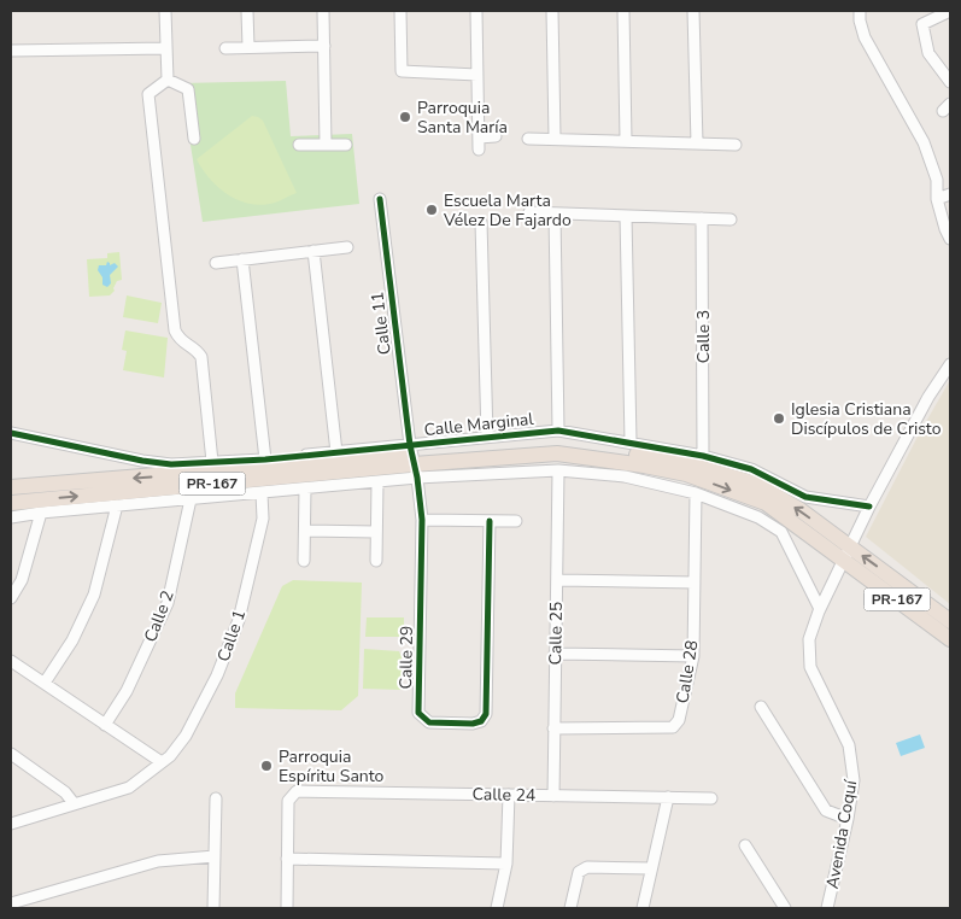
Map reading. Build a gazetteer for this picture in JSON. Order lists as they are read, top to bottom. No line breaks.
{"streets":{"highway":["PR-167"],"street":["Calle 11","Calle 3","Calle Marginal","Calle 2","Calle 25","Calle 1","Calle 29","Calle 28","Calle 24","Avenida Coquí"]},"crossings":[["Calle 11","Calle Marginal"],["Calle 11","PR-167"],["Calle 11","Calle 29"],["Calle 3","Calle Marginal"],["Calle Marginal","PR-167"],["Calle Marginal","Calle 2"],["Calle Marginal","Calle 25"],["Calle Marginal","Calle 1"],["Calle Marginal","Calle 29"],["Calle Marginal","Calle 28"],["Calle Marginal","Avenida Coquí"],["PR-167","Calle 29"],["PR-167","Avenida Coquí"],["Calle 25","Calle 28"],["Calle 25","Calle 24"]],"places":["Parroquia Santa María","Escuela Marta Vélez De Fajardo","Iglesia Cristiana Discípulos de Cristo","Parroquia Espíritu Santo"]}
